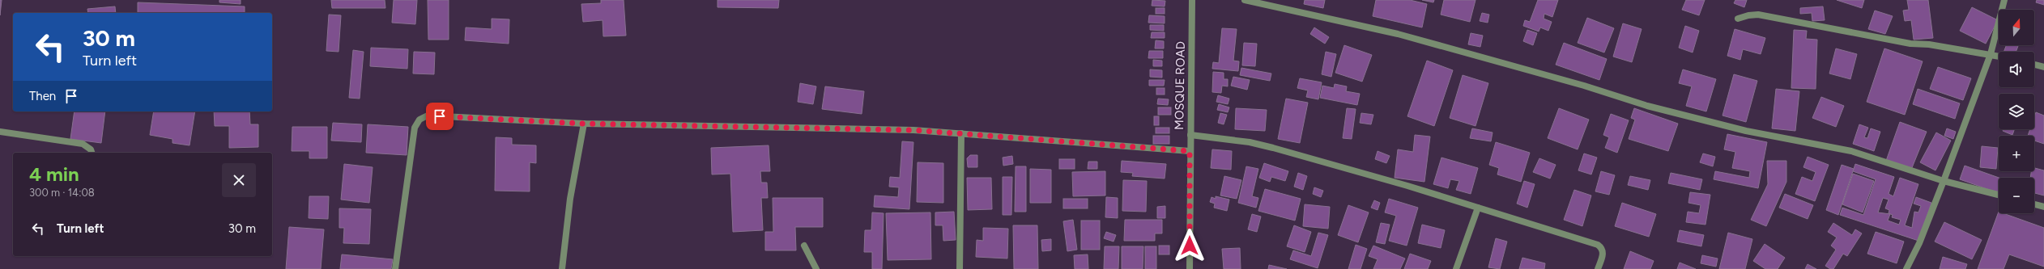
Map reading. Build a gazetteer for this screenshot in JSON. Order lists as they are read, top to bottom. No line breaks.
{"streets":{"street":["MOSQUE ROAD"]},"north":"top","page":{"map_buttons":["+","−"],"turn":["30 m","Turn left"],"then":"Then","heading":["4 min","300 m · 14:08"],"list":[{"name":"Turn left","value":"30 m"}]}}
